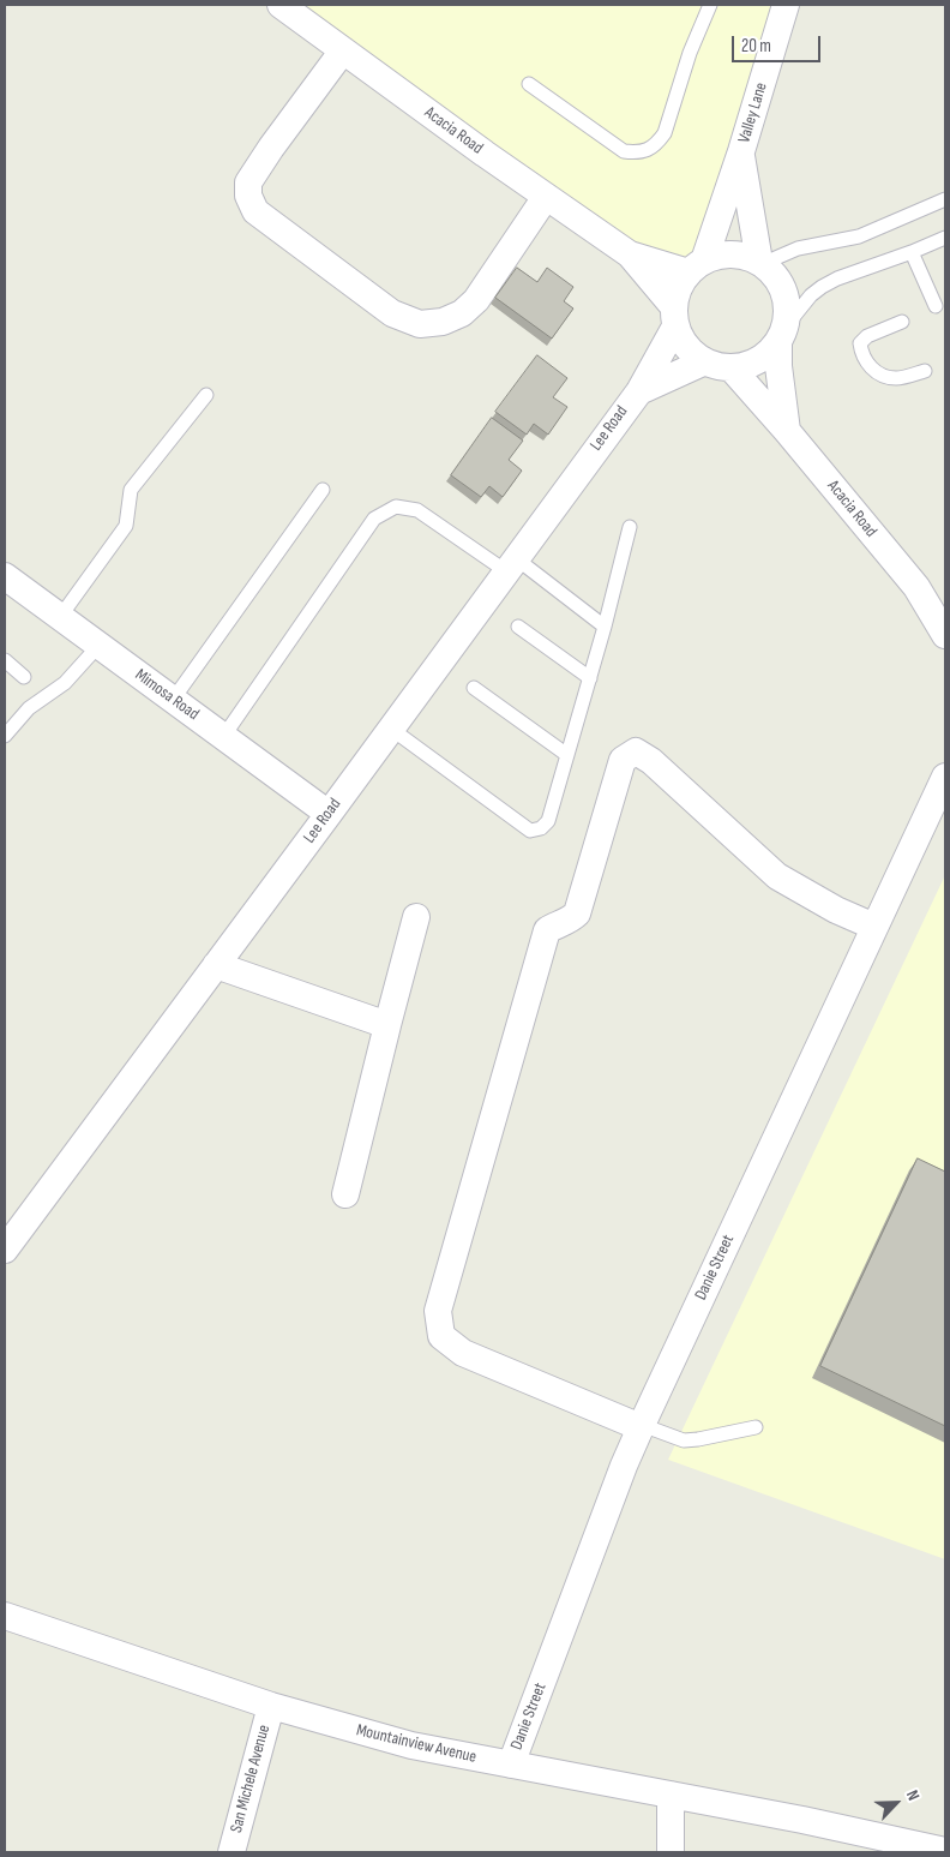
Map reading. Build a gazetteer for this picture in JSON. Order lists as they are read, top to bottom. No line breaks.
{"streets":{"street":["Valley Lane","Acacia Road","Lee Road","Mimosa Road","Danie Street","Mountainview Avenue","San Michele Avenue"]},"crossings":[["Valley Lane","Acacia Road"],["Valley Lane","Lee Road"],["Acacia Road","Lee Road"],["Lee Road","Mimosa Road"],["Danie Street","Mountainview Avenue"],["Mountainview Avenue","San Michele Avenue"]],"scale_bar":"20 m","north":"top right"}
